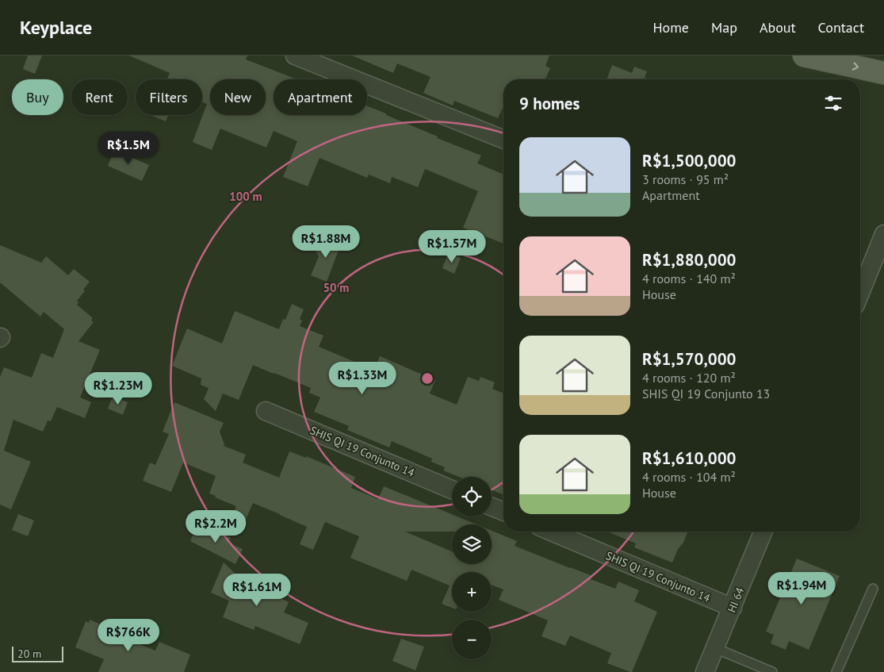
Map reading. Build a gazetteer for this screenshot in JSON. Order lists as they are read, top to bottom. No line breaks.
{"streets":{"street":["SHIS QI 19 Conjunto 14","HI 64"]},"crossings":[["SHIS QI 19 Conjunto 14","HI 64"]],"scale_bar":"20 m","page":{"header":"Keyplace","nav":["Home","Map","About","Contact"],"chip":["Buy","Rent","Filters","New","Apartment"],"heading":"9 homes","list":[{"name":"R$1,500,000","note":"3 rooms · 95 m² · Apartment"},{"name":"R$1,880,000","note":"4 rooms · 140 m² · House"},{"name":"R$1,570,000","note":"4 rooms · 120 m² · SHIS QI 19 Conjunto 13"},{"name":"R$1,610,000","note":"4 rooms · 104 m² · House"}],"price":["R$1.5M","R$1.88M","R$1.57M","R$1.33M","R$1.23M","R$2.2M","R$1.94M","R$1.61M","R$766K"],"map_buttons":["+","−"],"scale":"20 m"},"rings":["100 m","50 m"]}
